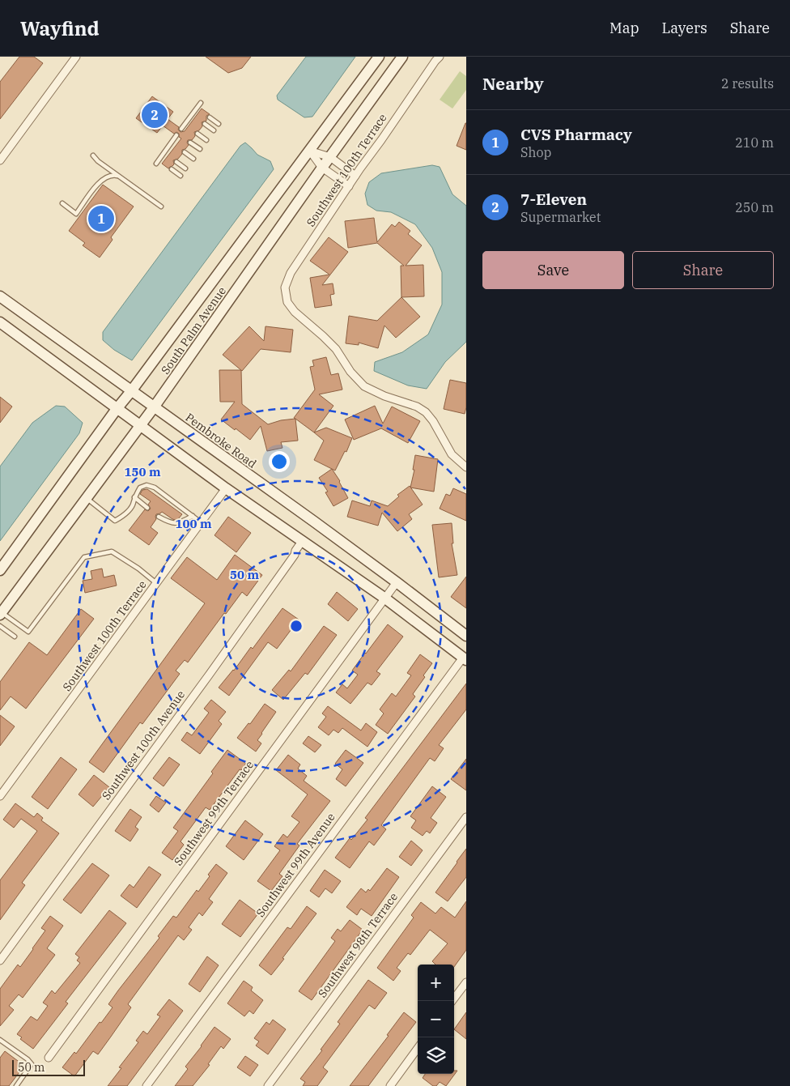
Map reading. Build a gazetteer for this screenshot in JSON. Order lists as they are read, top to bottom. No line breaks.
{"streets":{"main road":["South Palm Avenue","Pembroke Road"],"street":["Southwest 100th Terrace","Southwest 100th Avenue","Southwest 99th Terrace","Southwest 99th Avenue","Southwest 98th Terrace"]},"crossings":[["South Palm Avenue","Pembroke Road"],["Pembroke Road","Southwest 99th Terrace"]],"scale_bar":"50 m","page":{"header":"Wayfind","nav":["Map","Layers","Share"],"heading":["Nearby","2 results"],"pins":["2","1"],"list":[{"mark":"1","name":"CVS Pharmacy","note":"Shop","value":"210 m"},{"mark":"2","name":"7-Eleven","note":"Supermarket","value":"250 m"}],"buttons":["Save","Share"],"map_buttons":["+","−"],"scale":"50 m"},"rings":["150 m","100 m","50 m"]}
